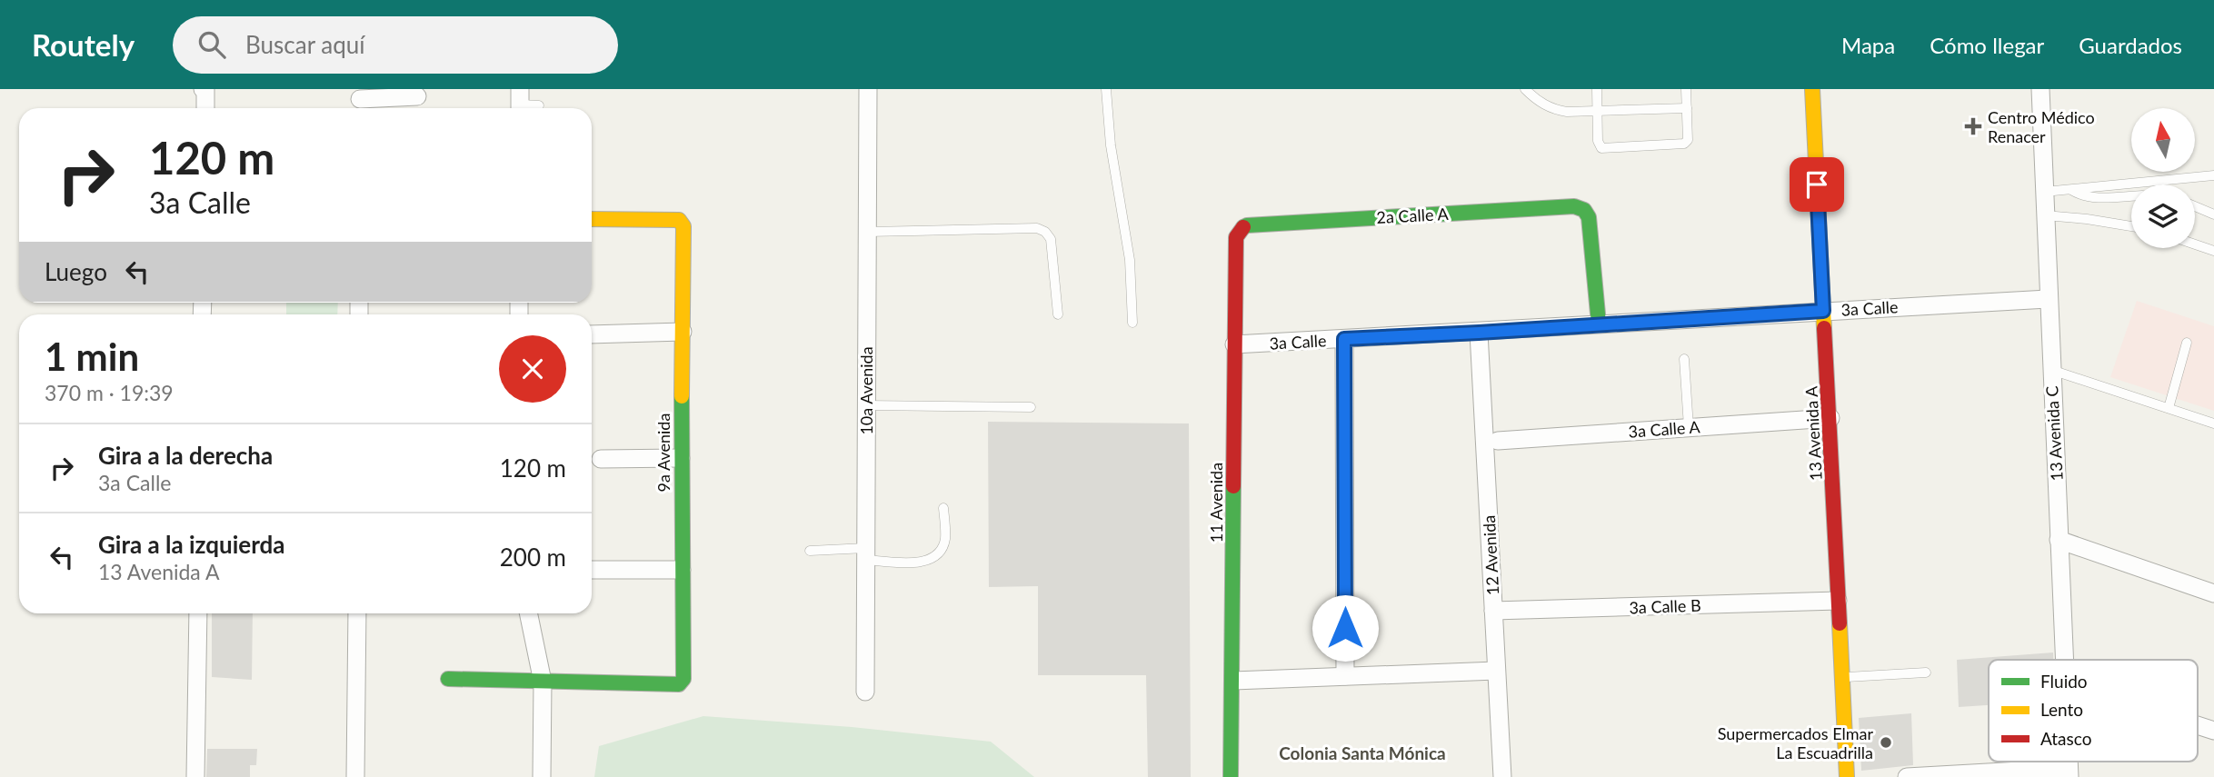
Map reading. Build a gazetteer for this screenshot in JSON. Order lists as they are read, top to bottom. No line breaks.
{"streets":{"street":["2a Calle A","3a Calle","10a Avenida","3a Calle A","13 Avenida A","13 Avenida C","9a Avenida","11 Avenida","12 Avenida","3a Calle B"]},"crossings":[["2a Calle A","3a Calle"],["2a Calle A","11 Avenida"],["3a Calle","13 Avenida A"],["3a Calle","13 Avenida C"],["3a Calle","11 Avenida"],["3a Calle","12 Avenida"],["3a Calle A","13 Avenida A"],["13 Avenida A","3a Calle B"],["12 Avenida","3a Calle B"]],"districts":["Colonia Santa Mónica"],"places":{"health":["Centro Médico Renacer"],"other":["Supermercados Elmar La Escuadrilla"]},"legend":["Fluido","Lento","Atasco"],"north":"top","page":{"header":"Routely","search":"Buscar aquí","nav":["Mapa","Cómo llegar","Guardados"],"turn":["120 m","3a Calle"],"then":"Luego","heading":["1 min","370 m · 19:39"],"list":[{"name":"Gira a la derecha","note":"3a Calle","value":"120 m"},{"name":"Gira a la izquierda","note":"13 Avenida A","value":"200 m"}]}}
